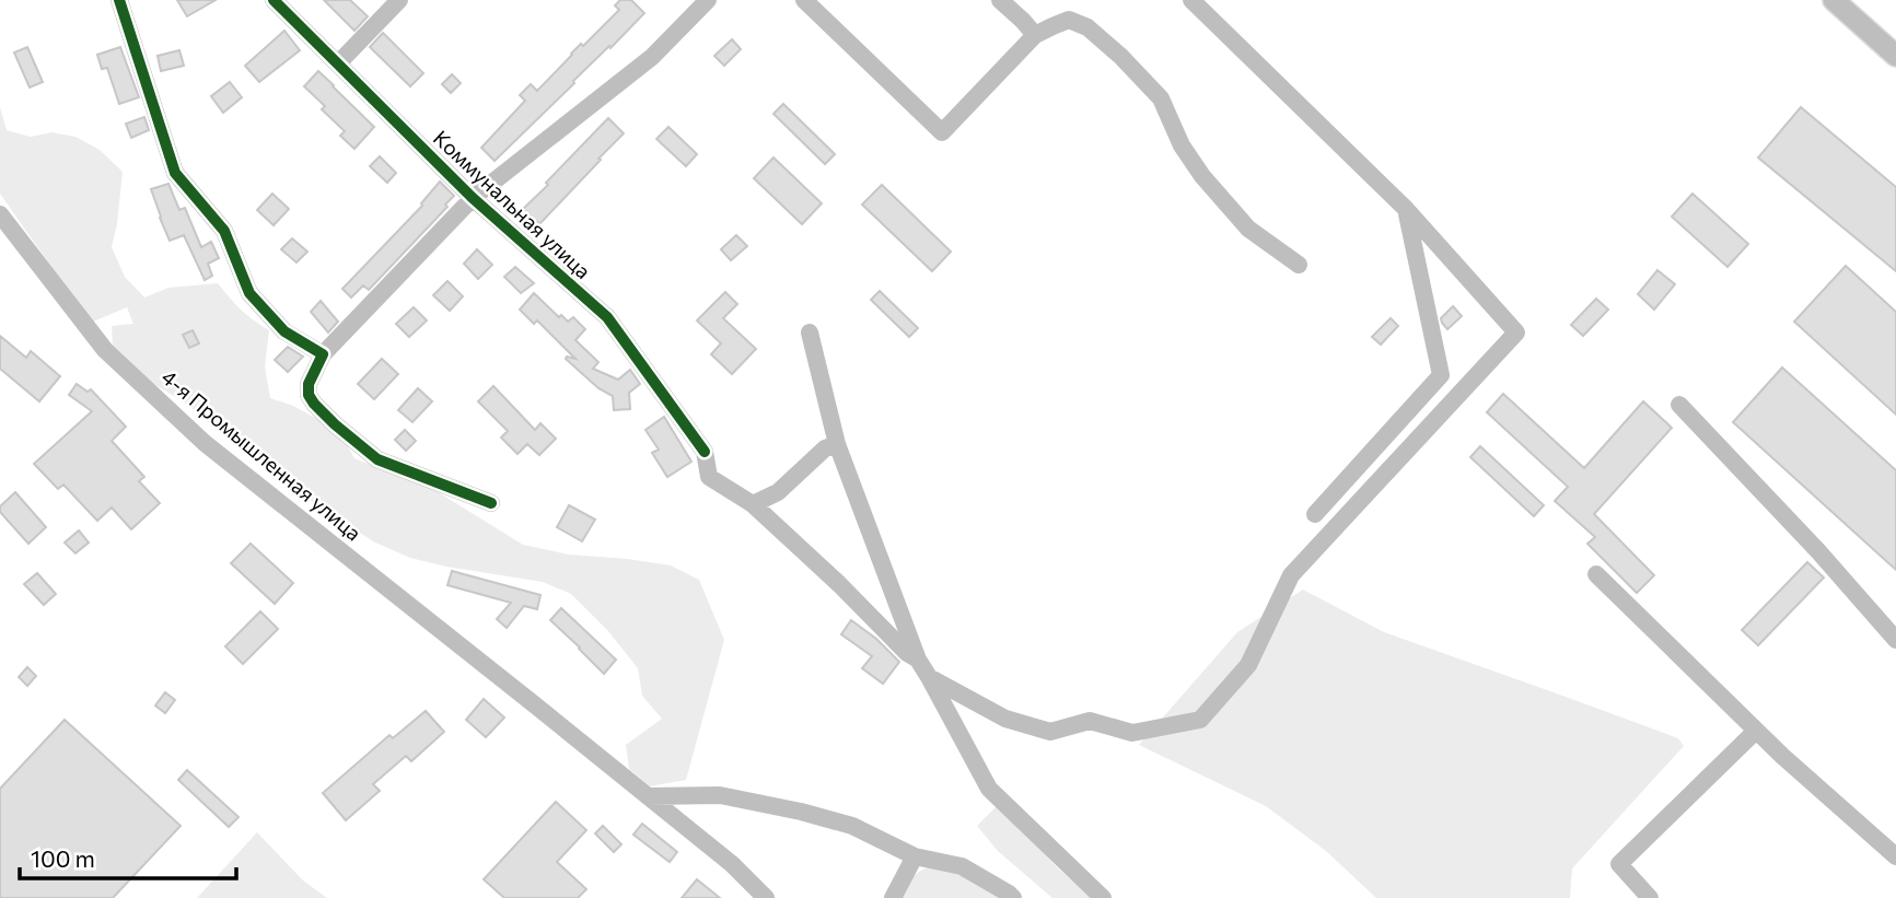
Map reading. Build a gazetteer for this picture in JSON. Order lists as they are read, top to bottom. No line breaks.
{"streets":{"street":["Коммунальная улица","4-я Промышленная улица"]},"scale_bar":"100 m"}
